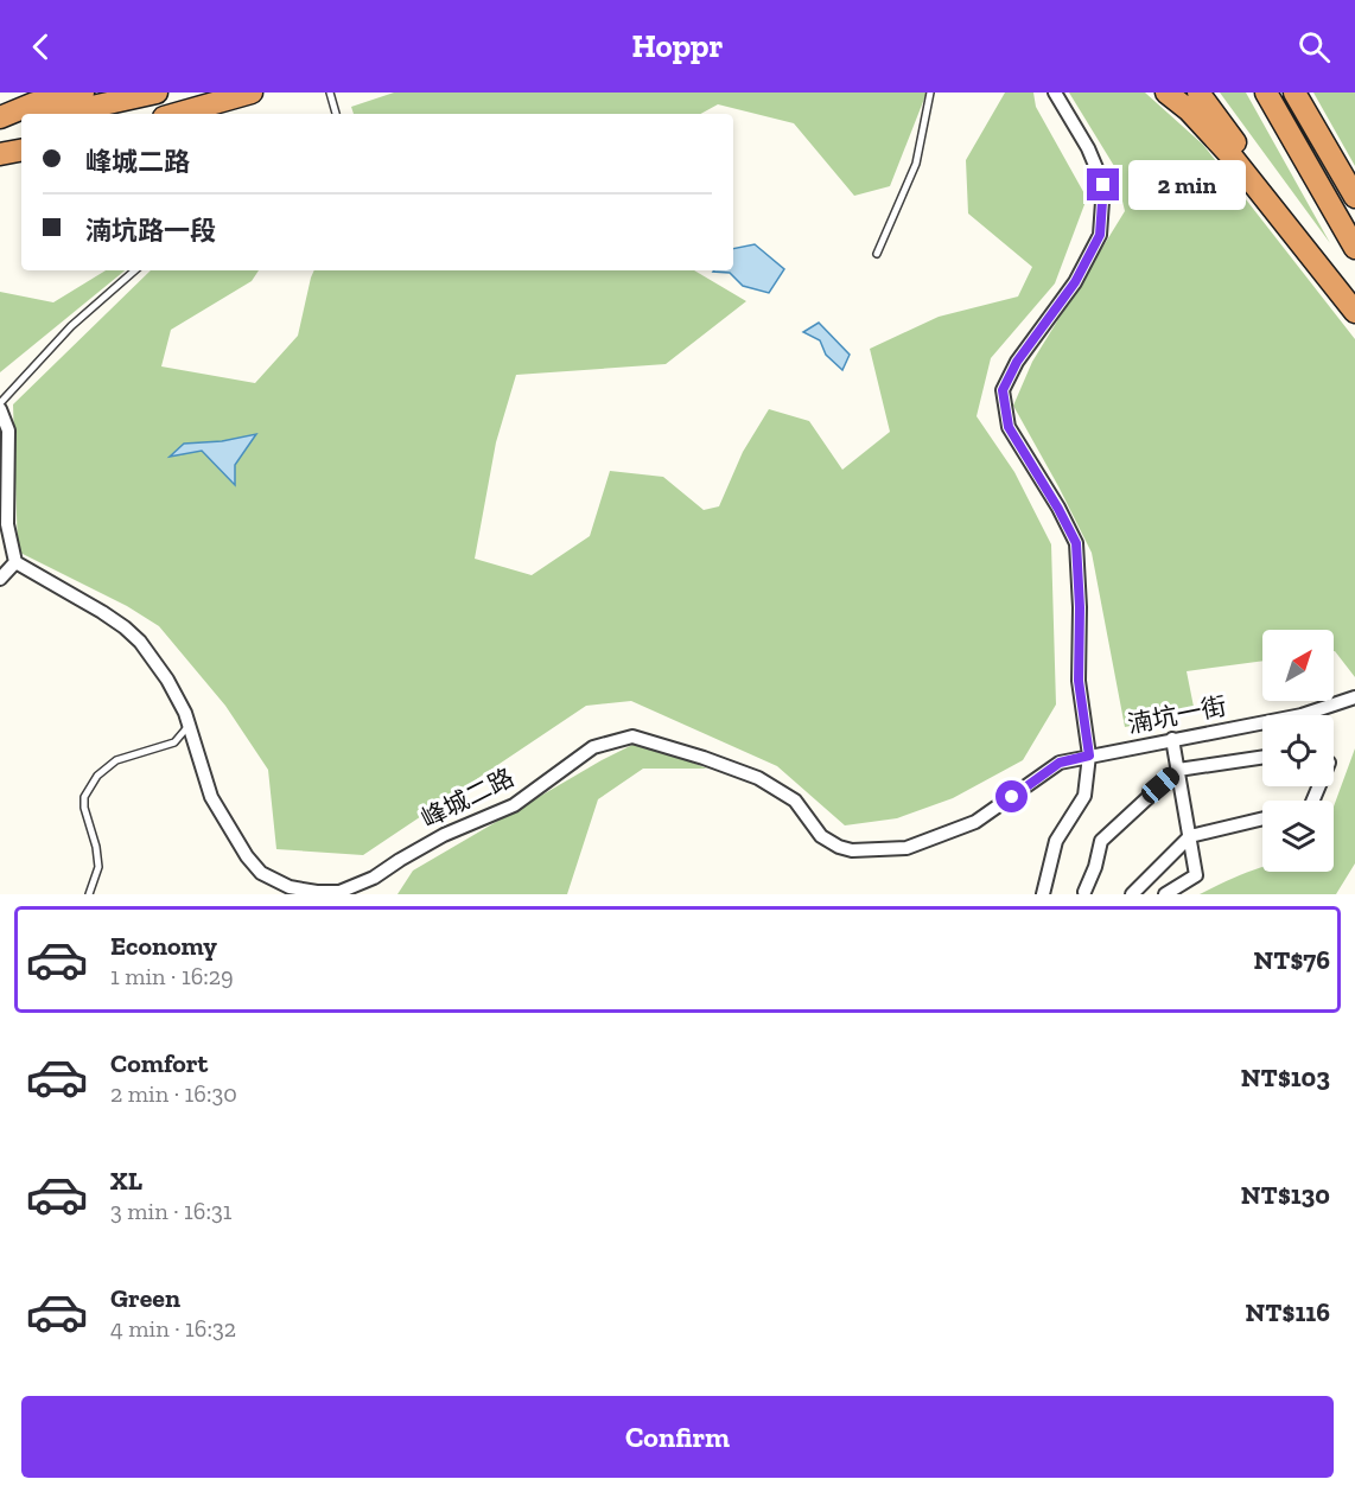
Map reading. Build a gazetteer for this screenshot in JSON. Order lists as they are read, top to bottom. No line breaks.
{"streets":{"street":["湳坑一街","峰城二路"]},"crossings":[["湳坑一街","峰城二路"]],"north":"top right","page":{"header":"Hoppr","banner":["峰城二路","湳坑路一段"],"bubble":"2 min","list":[{"name":"Economy","note":"1 min · 16:29","value":"NT$76"},{"name":"Comfort","note":"2 min · 16:30","value":"NT$103"},{"name":"XL","note":"3 min · 16:31","value":"NT$130"},{"name":"Green","note":"4 min · 16:32","value":"NT$116"}],"buttons":"Confirm"}}
